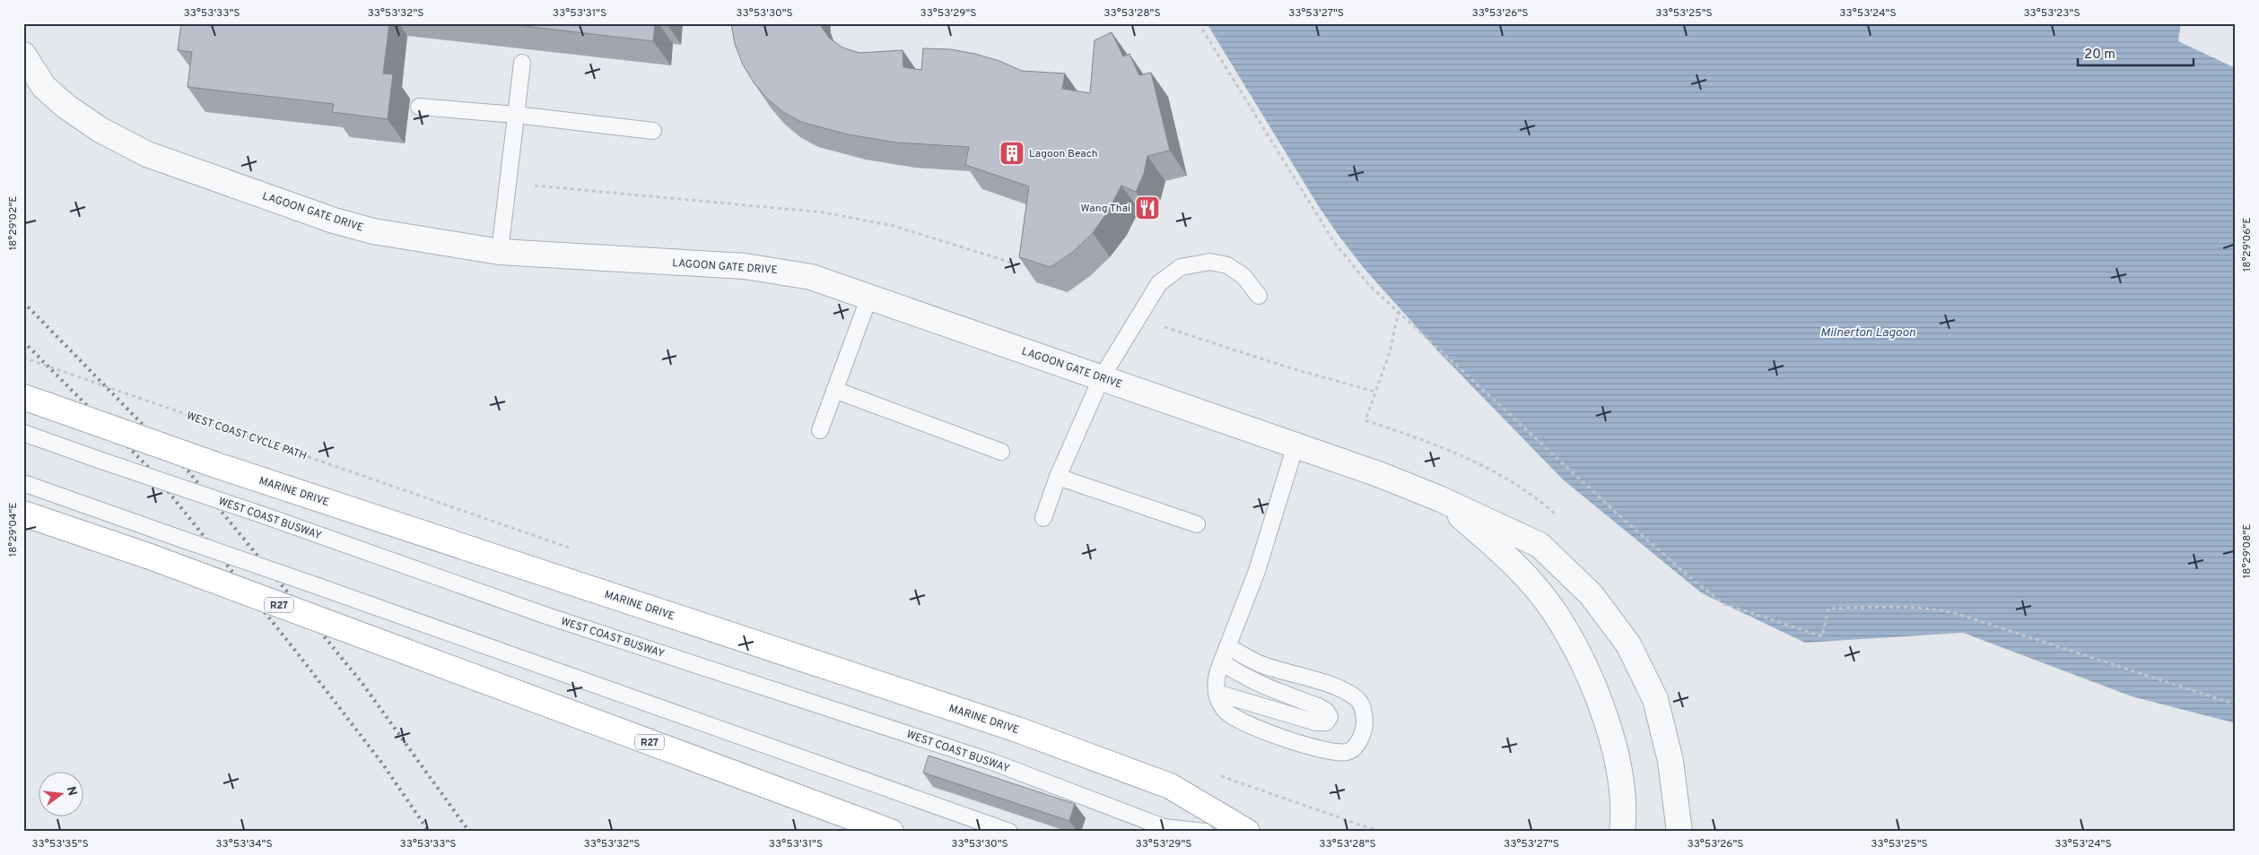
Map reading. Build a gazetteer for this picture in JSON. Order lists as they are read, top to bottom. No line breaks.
{"streets":{"main road":["MARINE DRIVE","R27"],"street":["LAGOON GATE DRIVE"],"lane":["WEST COAST BUSWAY"],"path":["WEST COAST CYCLE PATH"]},"water":["Milnerton Lagoon"],"places":{"building":["Lagoon Beach"],"restaurant":["Wang Thai"]},"scale_bar":"20 m","north":"right","coordinates":["33°53'33\"S","33°53'32\"S","33°53'31\"S","33°53'30\"S","33°53'29\"S","33°53'28\"S","33°53'27\"S","33°53'26\"S","33°53'25\"S","33°53'24\"S","33°53'23\"S","18°29'02\"E","18°29'06\"E","18°29'04\"E","18°29'08\"E","33°53'35\"S","33°53'34\"S"]}
